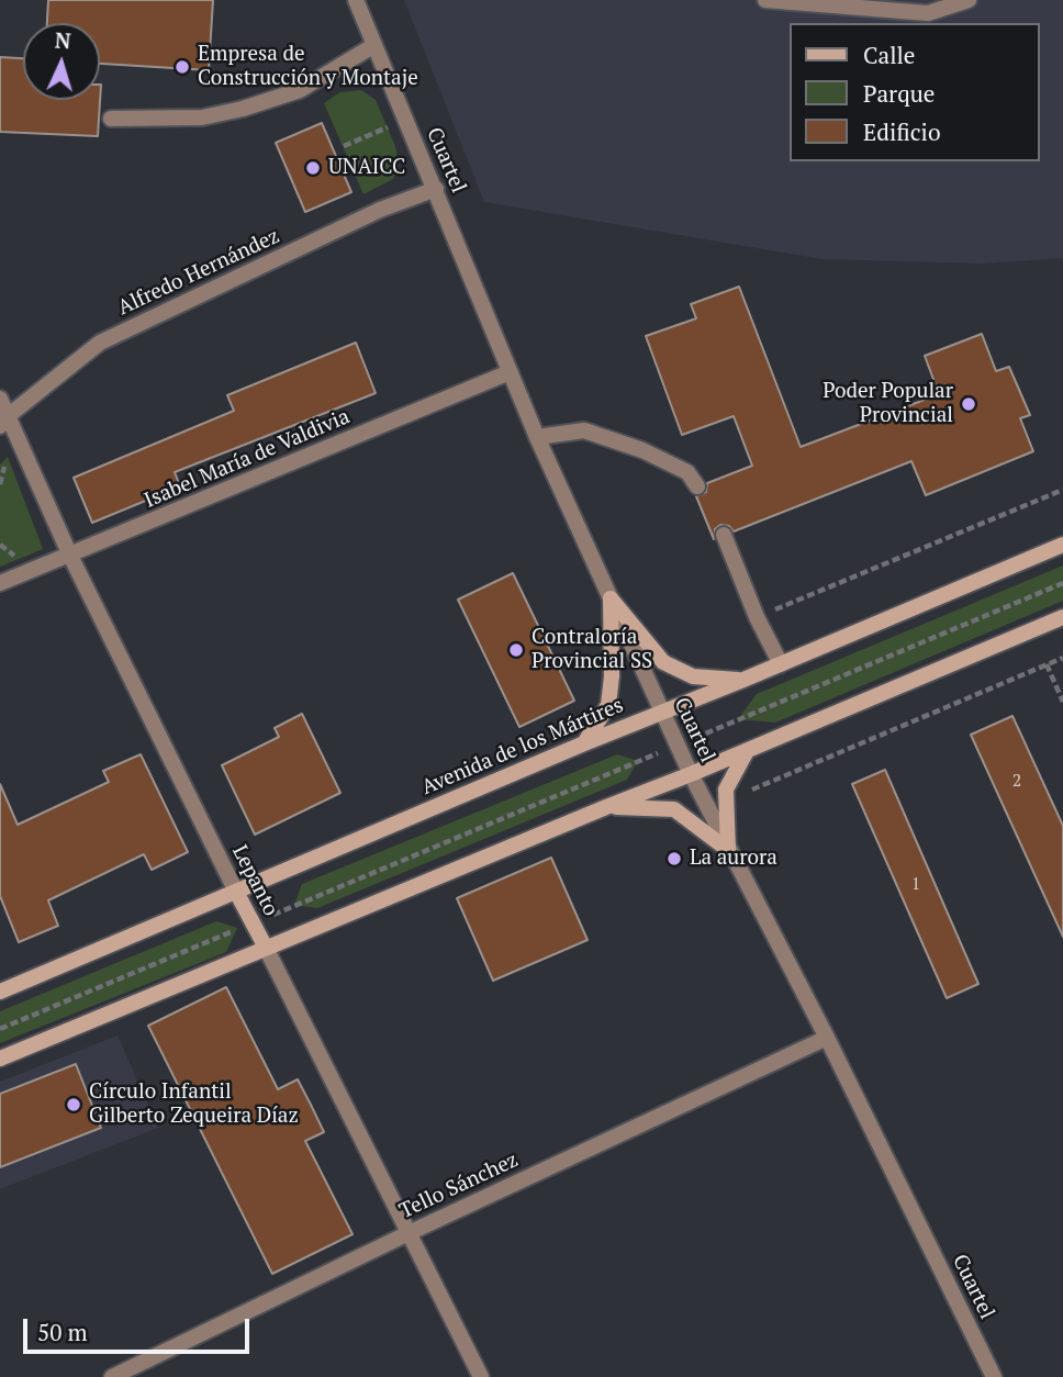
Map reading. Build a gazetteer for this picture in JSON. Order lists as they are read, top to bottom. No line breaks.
{"streets":{"main road":["Avenida de los Mártires","Lepanto"],"street":["Cuartel","Alfredo Hernández","Isabel María de Valdivia","Tello Sánchez"]},"crossings":[["Cuartel","Alfredo Hernández"],["Cuartel","Isabel María de Valdivia"],["Cuartel","Avenida de los Mártires"],["Cuartel","Tello Sánchez"],["Alfredo Hernández","Lepanto"],["Isabel María de Valdivia","Lepanto"],["Avenida de los Mártires","Lepanto"],["Lepanto","Tello Sánchez"]],"places":["Empresa de Construcción y Montaje","UNAICC","Poder Popular Provincial","Contraloría Provincial SS","La aurora","Círculo Infantil Gilberto Zequeira Díaz"],"house_numbers":["2","1"],"legend":["Calle","Parque","Edificio"],"scale_bar":"50 m","north":"top"}
